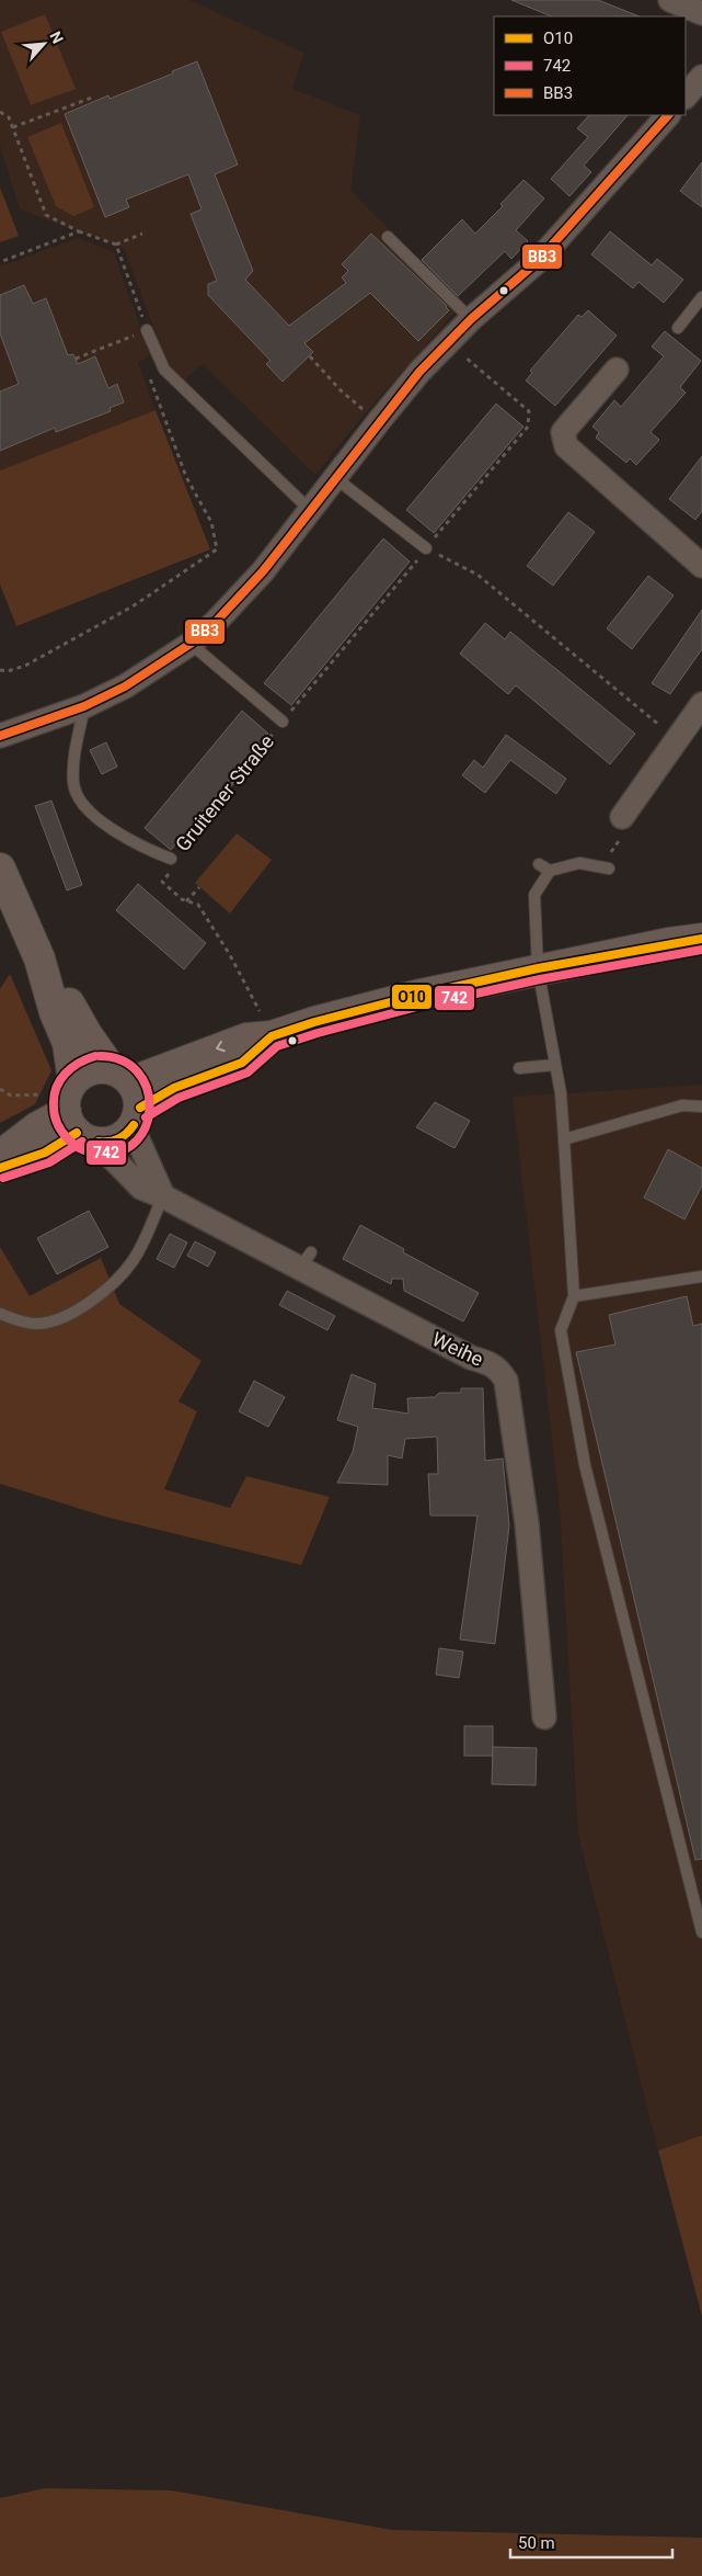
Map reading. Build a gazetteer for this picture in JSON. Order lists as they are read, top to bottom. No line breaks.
{"streets":{"street":["Weihe"],"lane":["Gruitener Straße"]},"lines":["transit line BB3","transit line O10","transit line 742"],"legend":["O10","742","BB3"],"scale_bar":"50 m","north":"top right"}
